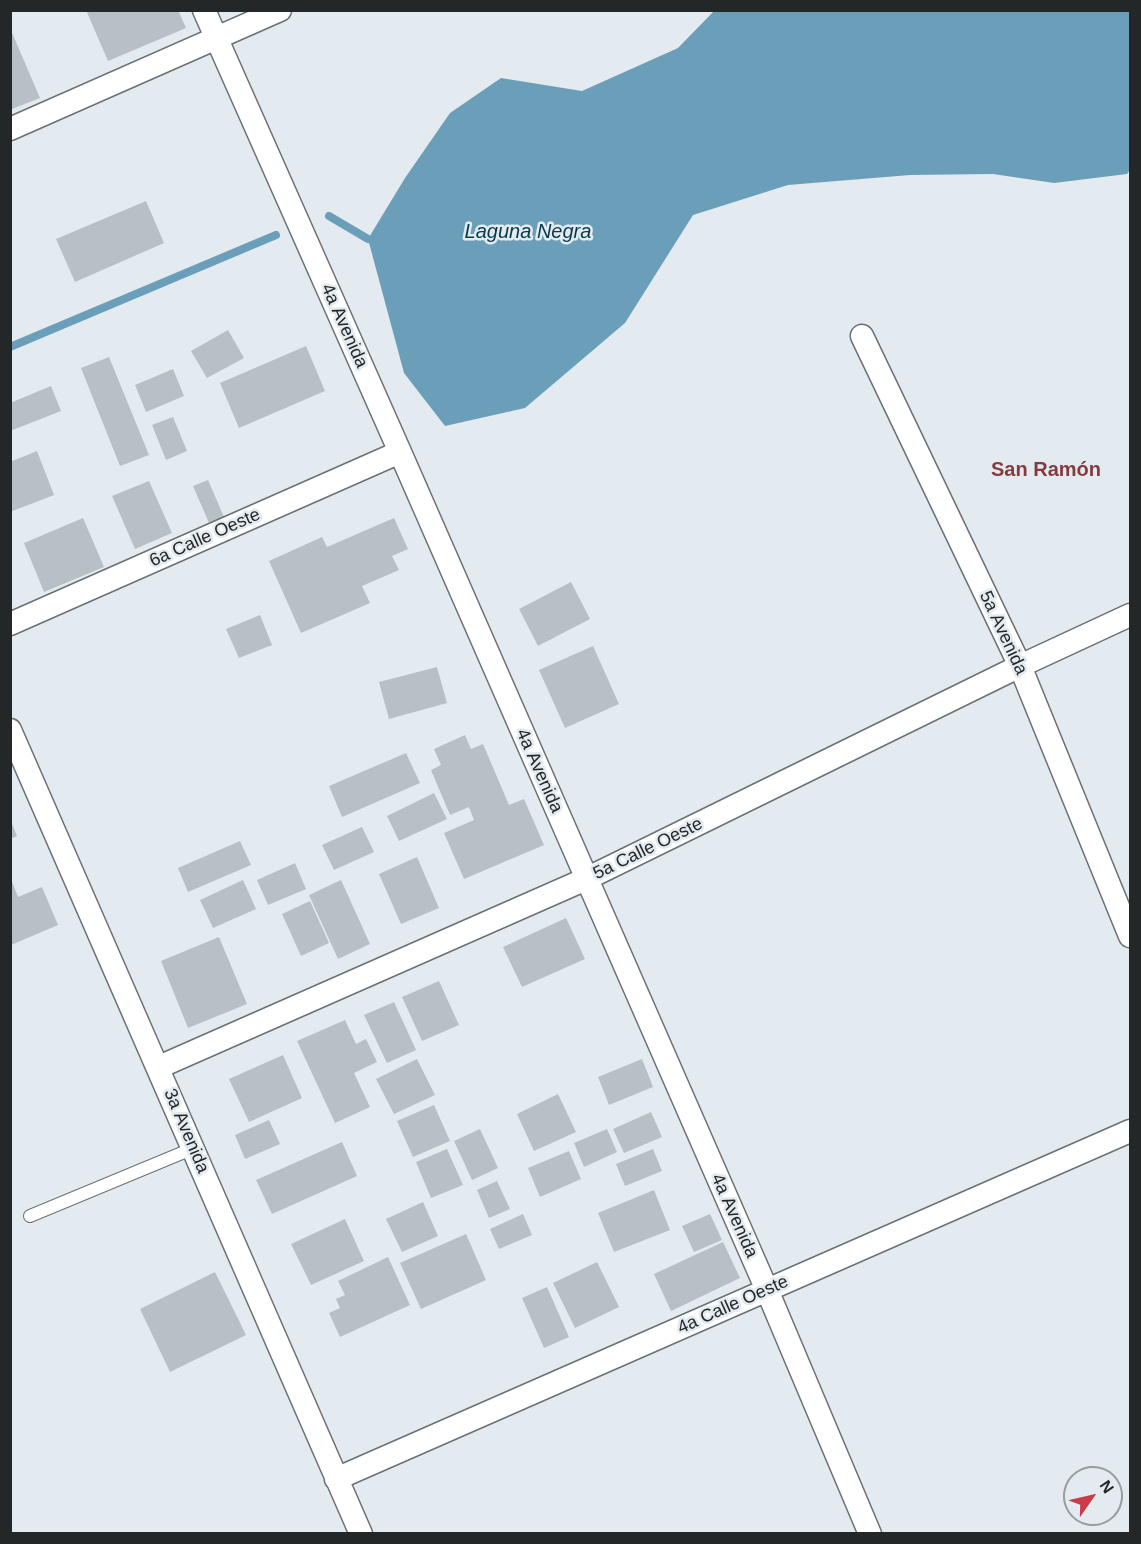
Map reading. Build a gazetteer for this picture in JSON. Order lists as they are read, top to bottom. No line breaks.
{"streets":{"street":["4a Avenida","6a Calle Oeste","5a Avenida","5a Calle Oeste","3a Avenida","4a Calle Oeste"]},"crossings":[["4a Avenida","6a Calle Oeste"],["4a Avenida","5a Calle Oeste"],["4a Avenida","4a Calle Oeste"],["5a Avenida","5a Calle Oeste"],["5a Calle Oeste","3a Avenida"],["3a Avenida","4a Calle Oeste"]],"districts":["San Ramón"],"water":["Laguna Negra"],"north":"top right"}
